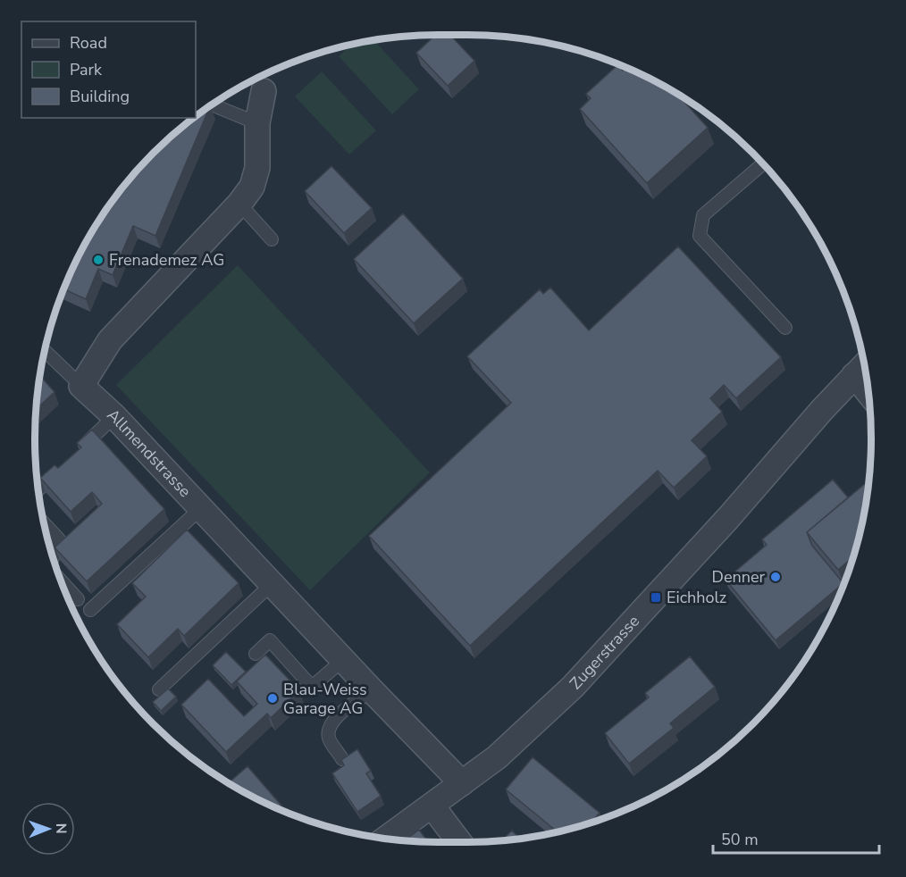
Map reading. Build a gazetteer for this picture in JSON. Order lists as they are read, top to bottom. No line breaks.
{"streets":{"street":["Allmendstrasse","Zugerstrasse"]},"crossings":[["Allmendstrasse","Zugerstrasse"]],"places":{"other":["Frenademez AG","Denner","Blau-Weiss Garage AG"],"transit":["Eichholz"]},"legend":["Road","Park","Building"],"scale_bar":"50 m","north":"right"}
